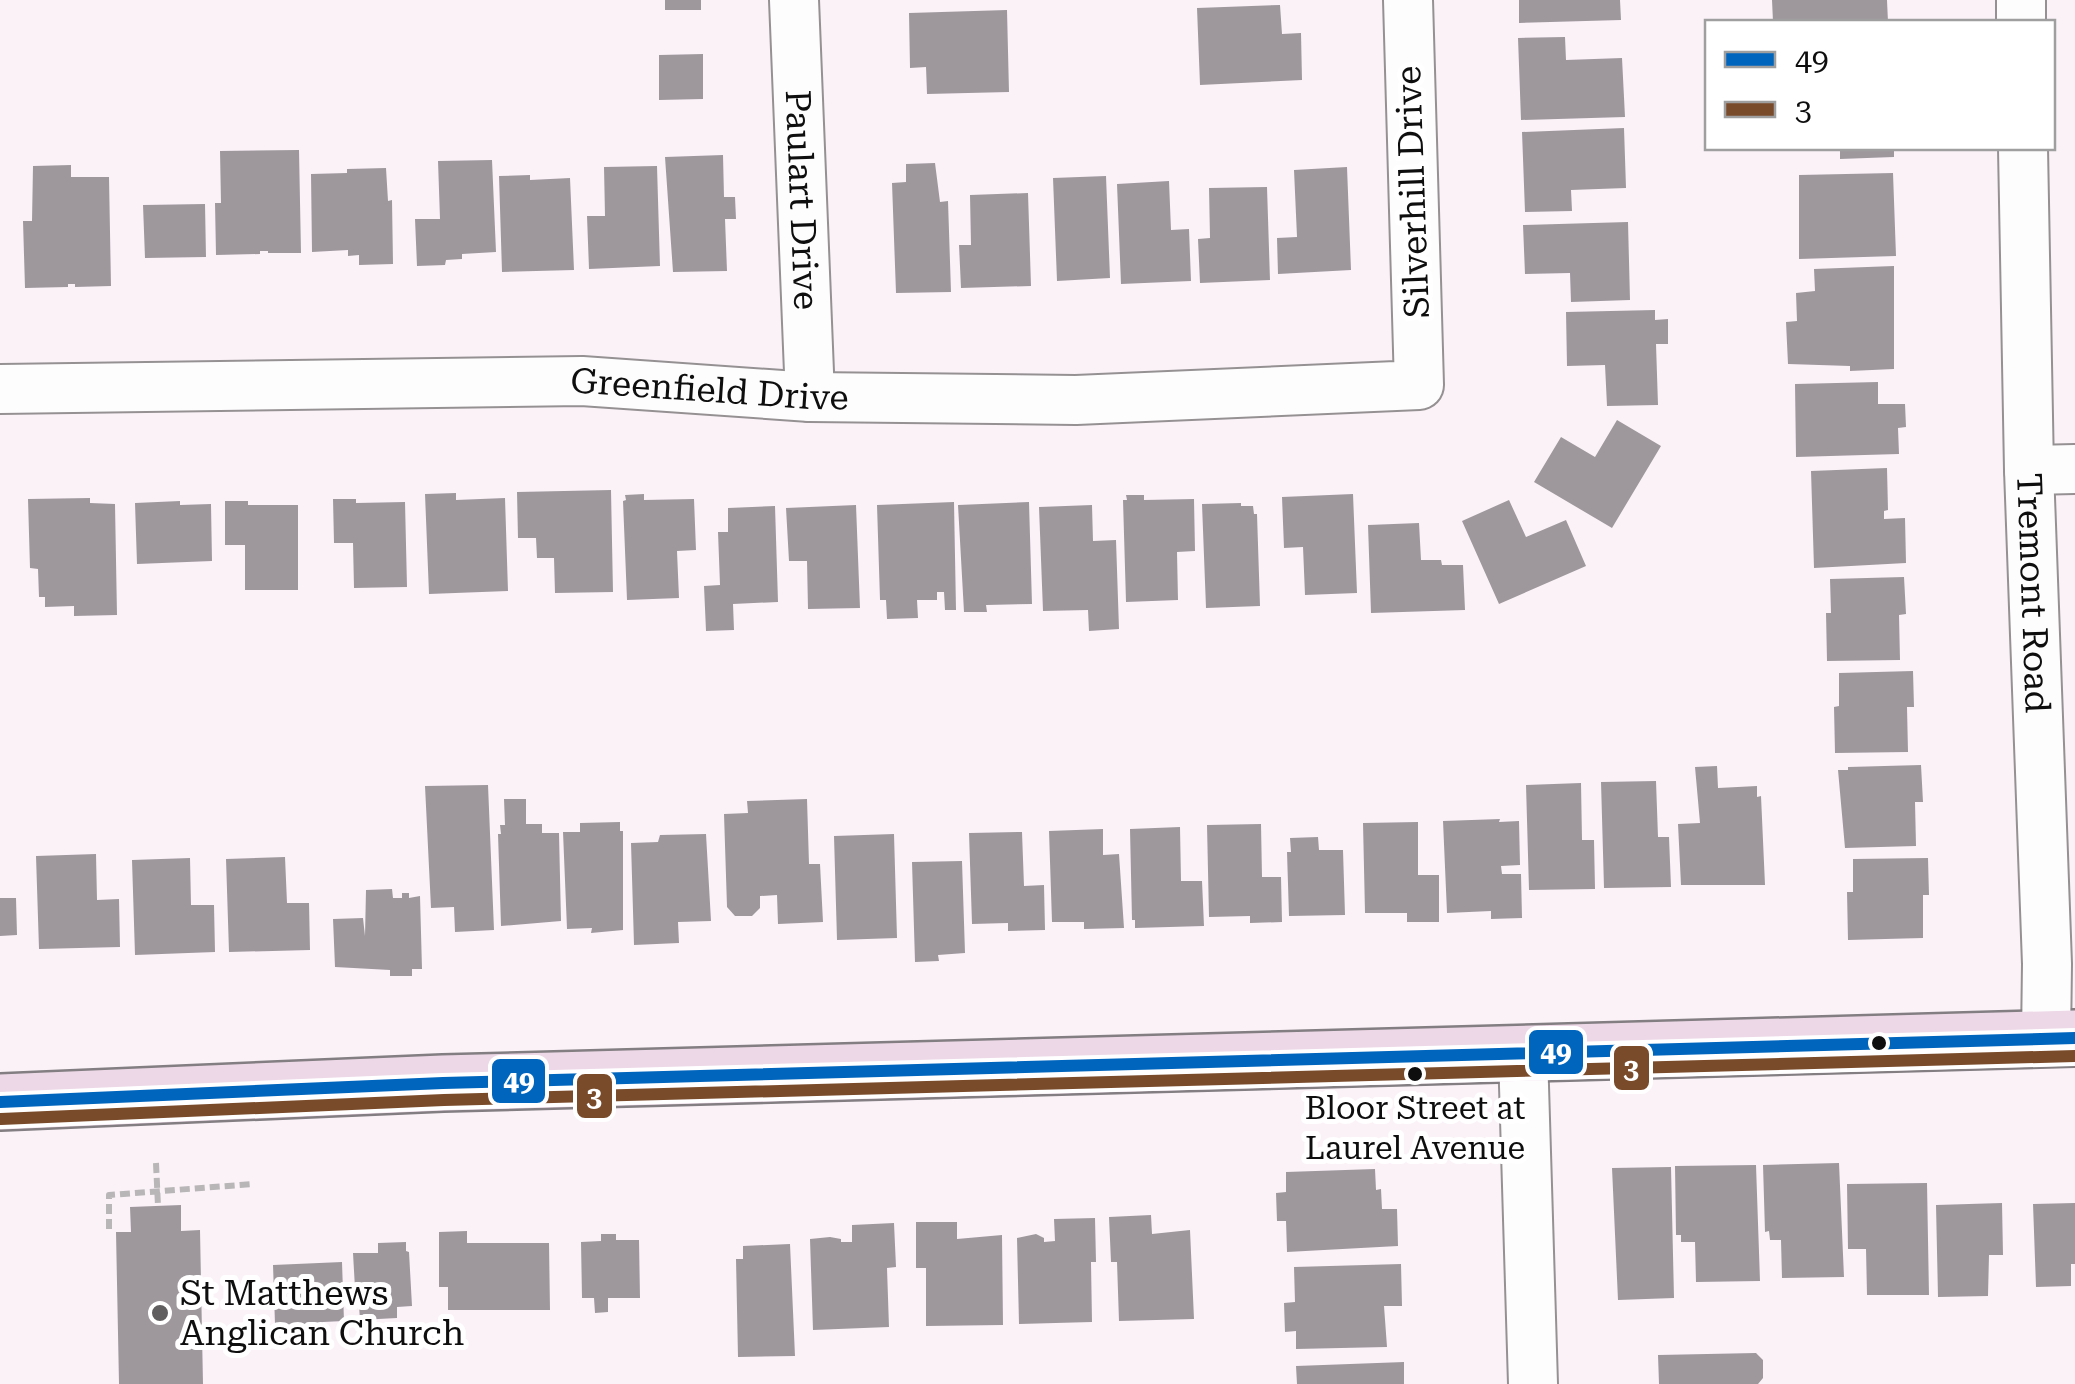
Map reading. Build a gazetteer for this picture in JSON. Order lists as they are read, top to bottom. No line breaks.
{"streets":{"street":["Silverhill Drive","Paulart Drive","Greenfield Drive","Tremont Road"]},"crossings":[["Silverhill Drive","Greenfield Drive"],["Paulart Drive","Greenfield Drive"]],"places":["Bloor Street at Laurel Avenue","St Matthews Anglican Church"],"lines":["transit line 49","transit line 3"],"legend":["49","3"]}
